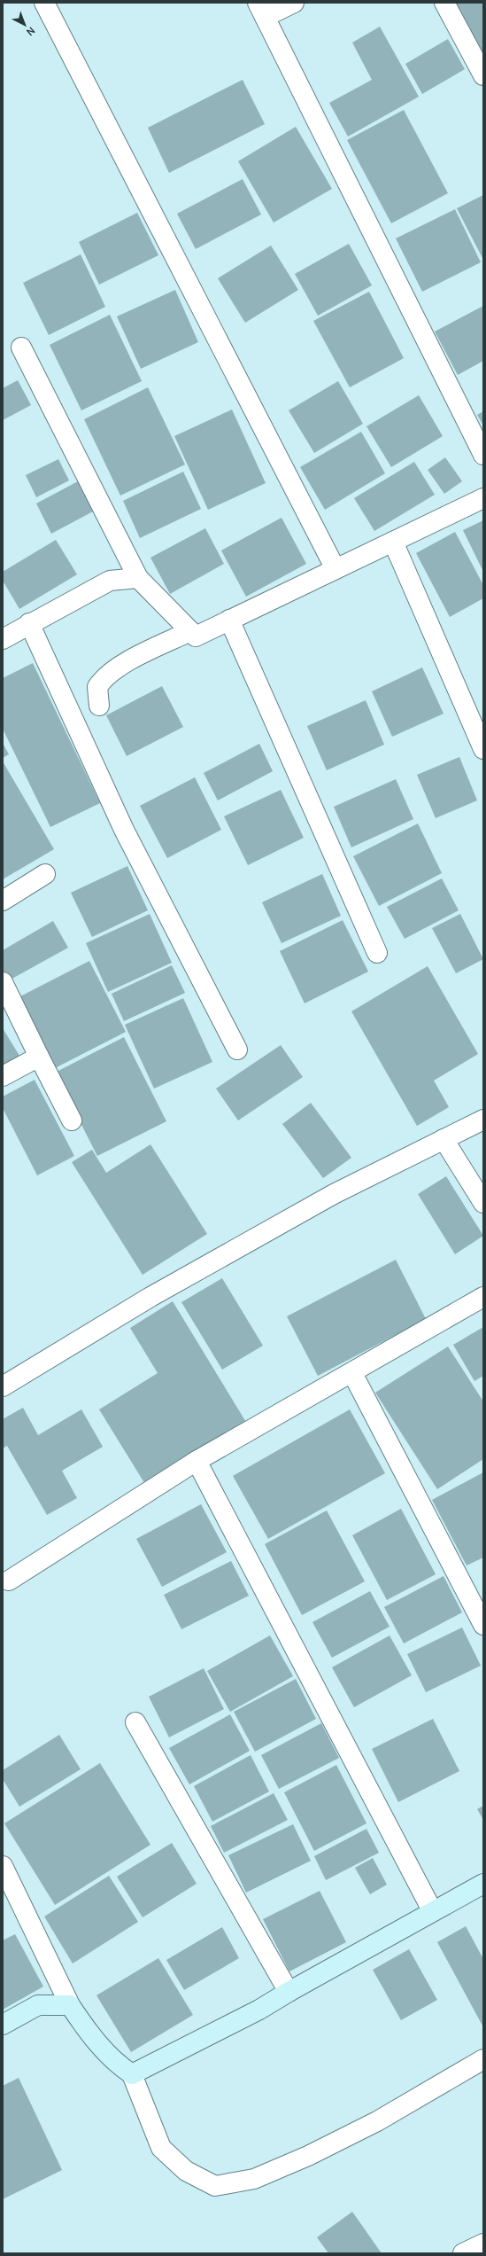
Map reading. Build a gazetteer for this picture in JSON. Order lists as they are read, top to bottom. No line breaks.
{"north":"bottom right"}
